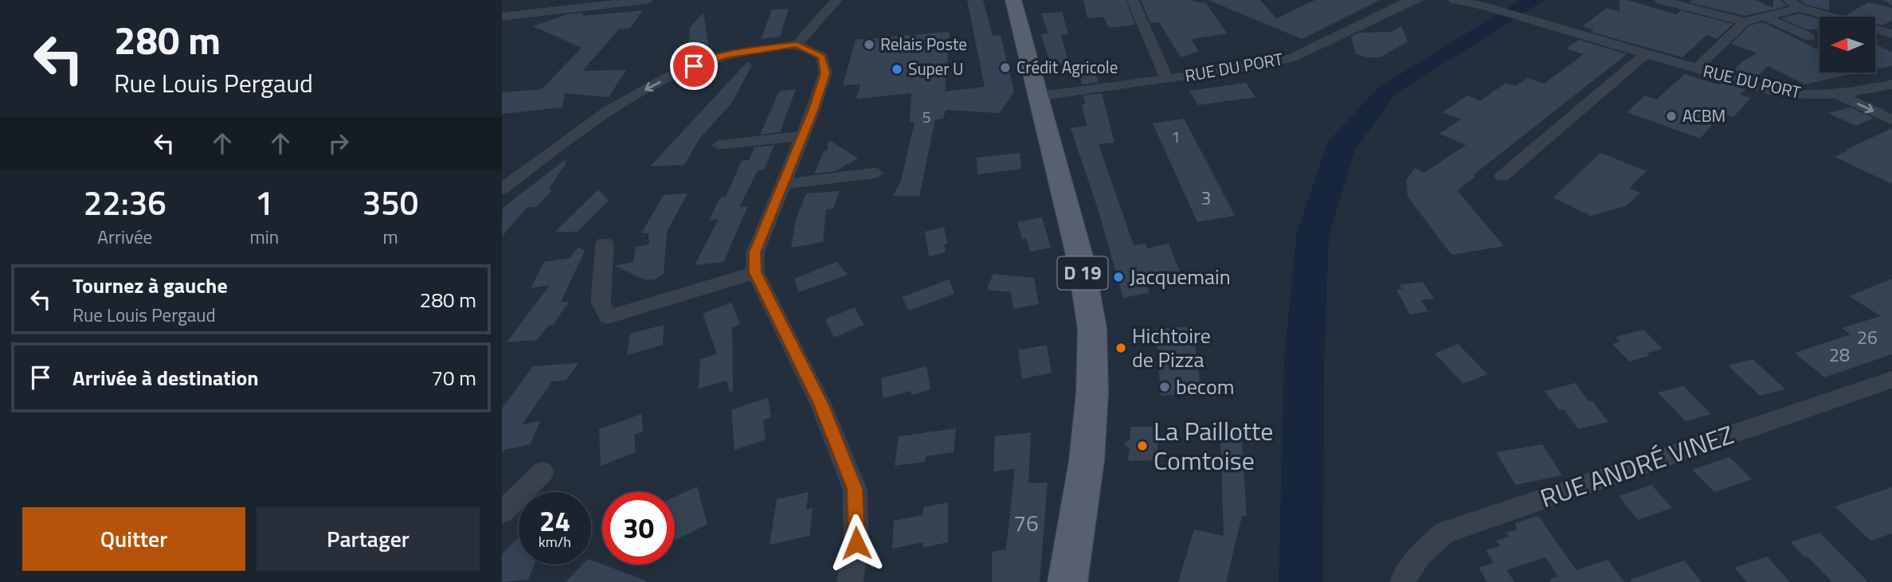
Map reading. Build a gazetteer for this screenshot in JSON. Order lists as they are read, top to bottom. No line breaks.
{"streets":{"main road":["D 19"],"street":["RUE DU PORT","RUE ANDRÉ VINEZ"]},"crossings":[["RUE DU PORT","D 19"]],"places":["Relais Poste","Crédit Agricole","Super U","ACBM","Jacquemain","Hichtoire de Pizza","becom","La Paillotte Comtoise"],"house_numbers":["5","1","3","26","28","76"],"north":"left","page":{"turn":["280 m","Rue Louis Pergaud"],"eta":["22:36","Arrivée","1","min","350","m"],"list":[{"name":"Tournez à gauche","note":"Rue Louis Pergaud","value":"280 m"},{"name":"Arrivée à destination","value":"70 m"}],"speed":"24 km/h","limit":"30","buttons":["Quitter","Partager"]}}
